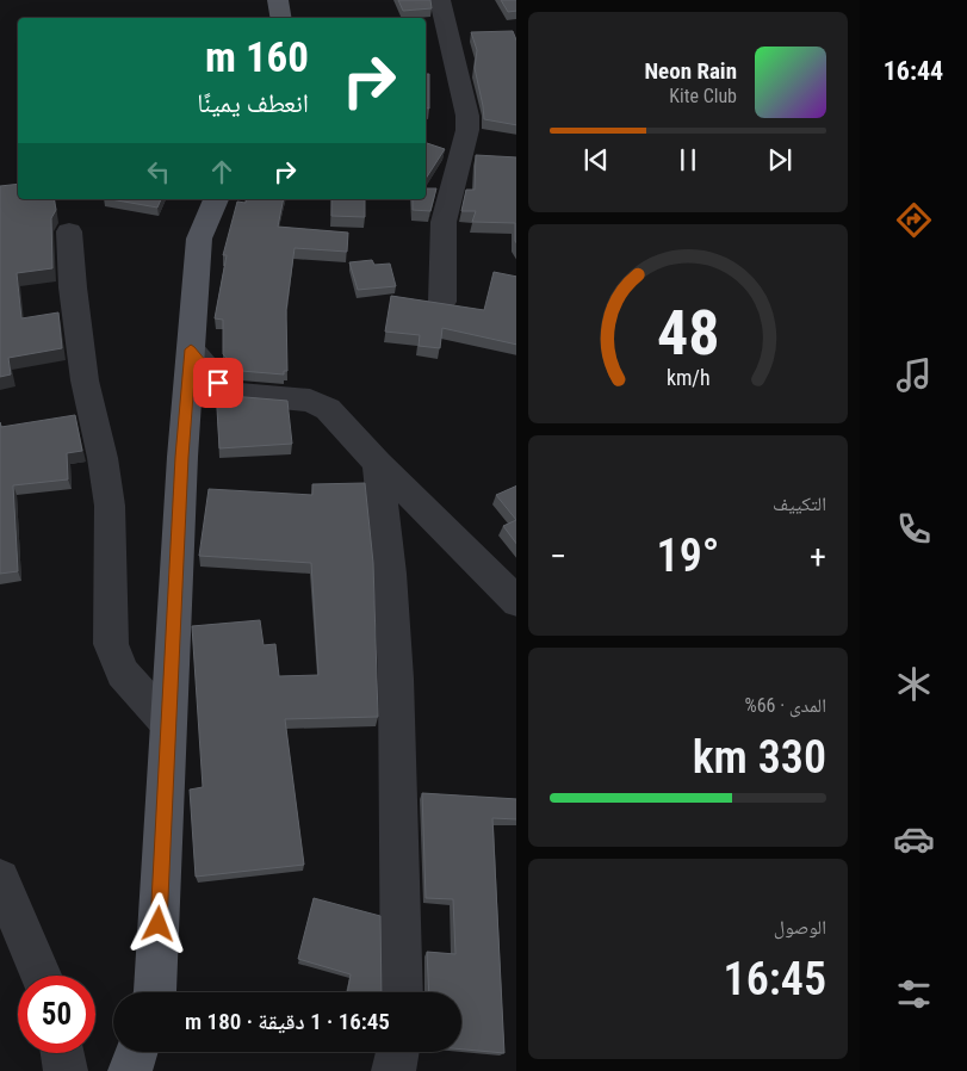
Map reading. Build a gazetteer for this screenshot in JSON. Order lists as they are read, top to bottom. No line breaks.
{"page":{"tabs":"16:44","turn":["160 m","انعطف يمينًا"],"song":["Neon Rain","Kite Club"],"tile":["التكييف",["المدى · 66%","330 km"],["الوصول","16:45"]],"heat":["−","19°","+"],"limit":"50","trip":"16:45 · 1 دقيقة · 180 m","gauge":["48","km/h"]}}
